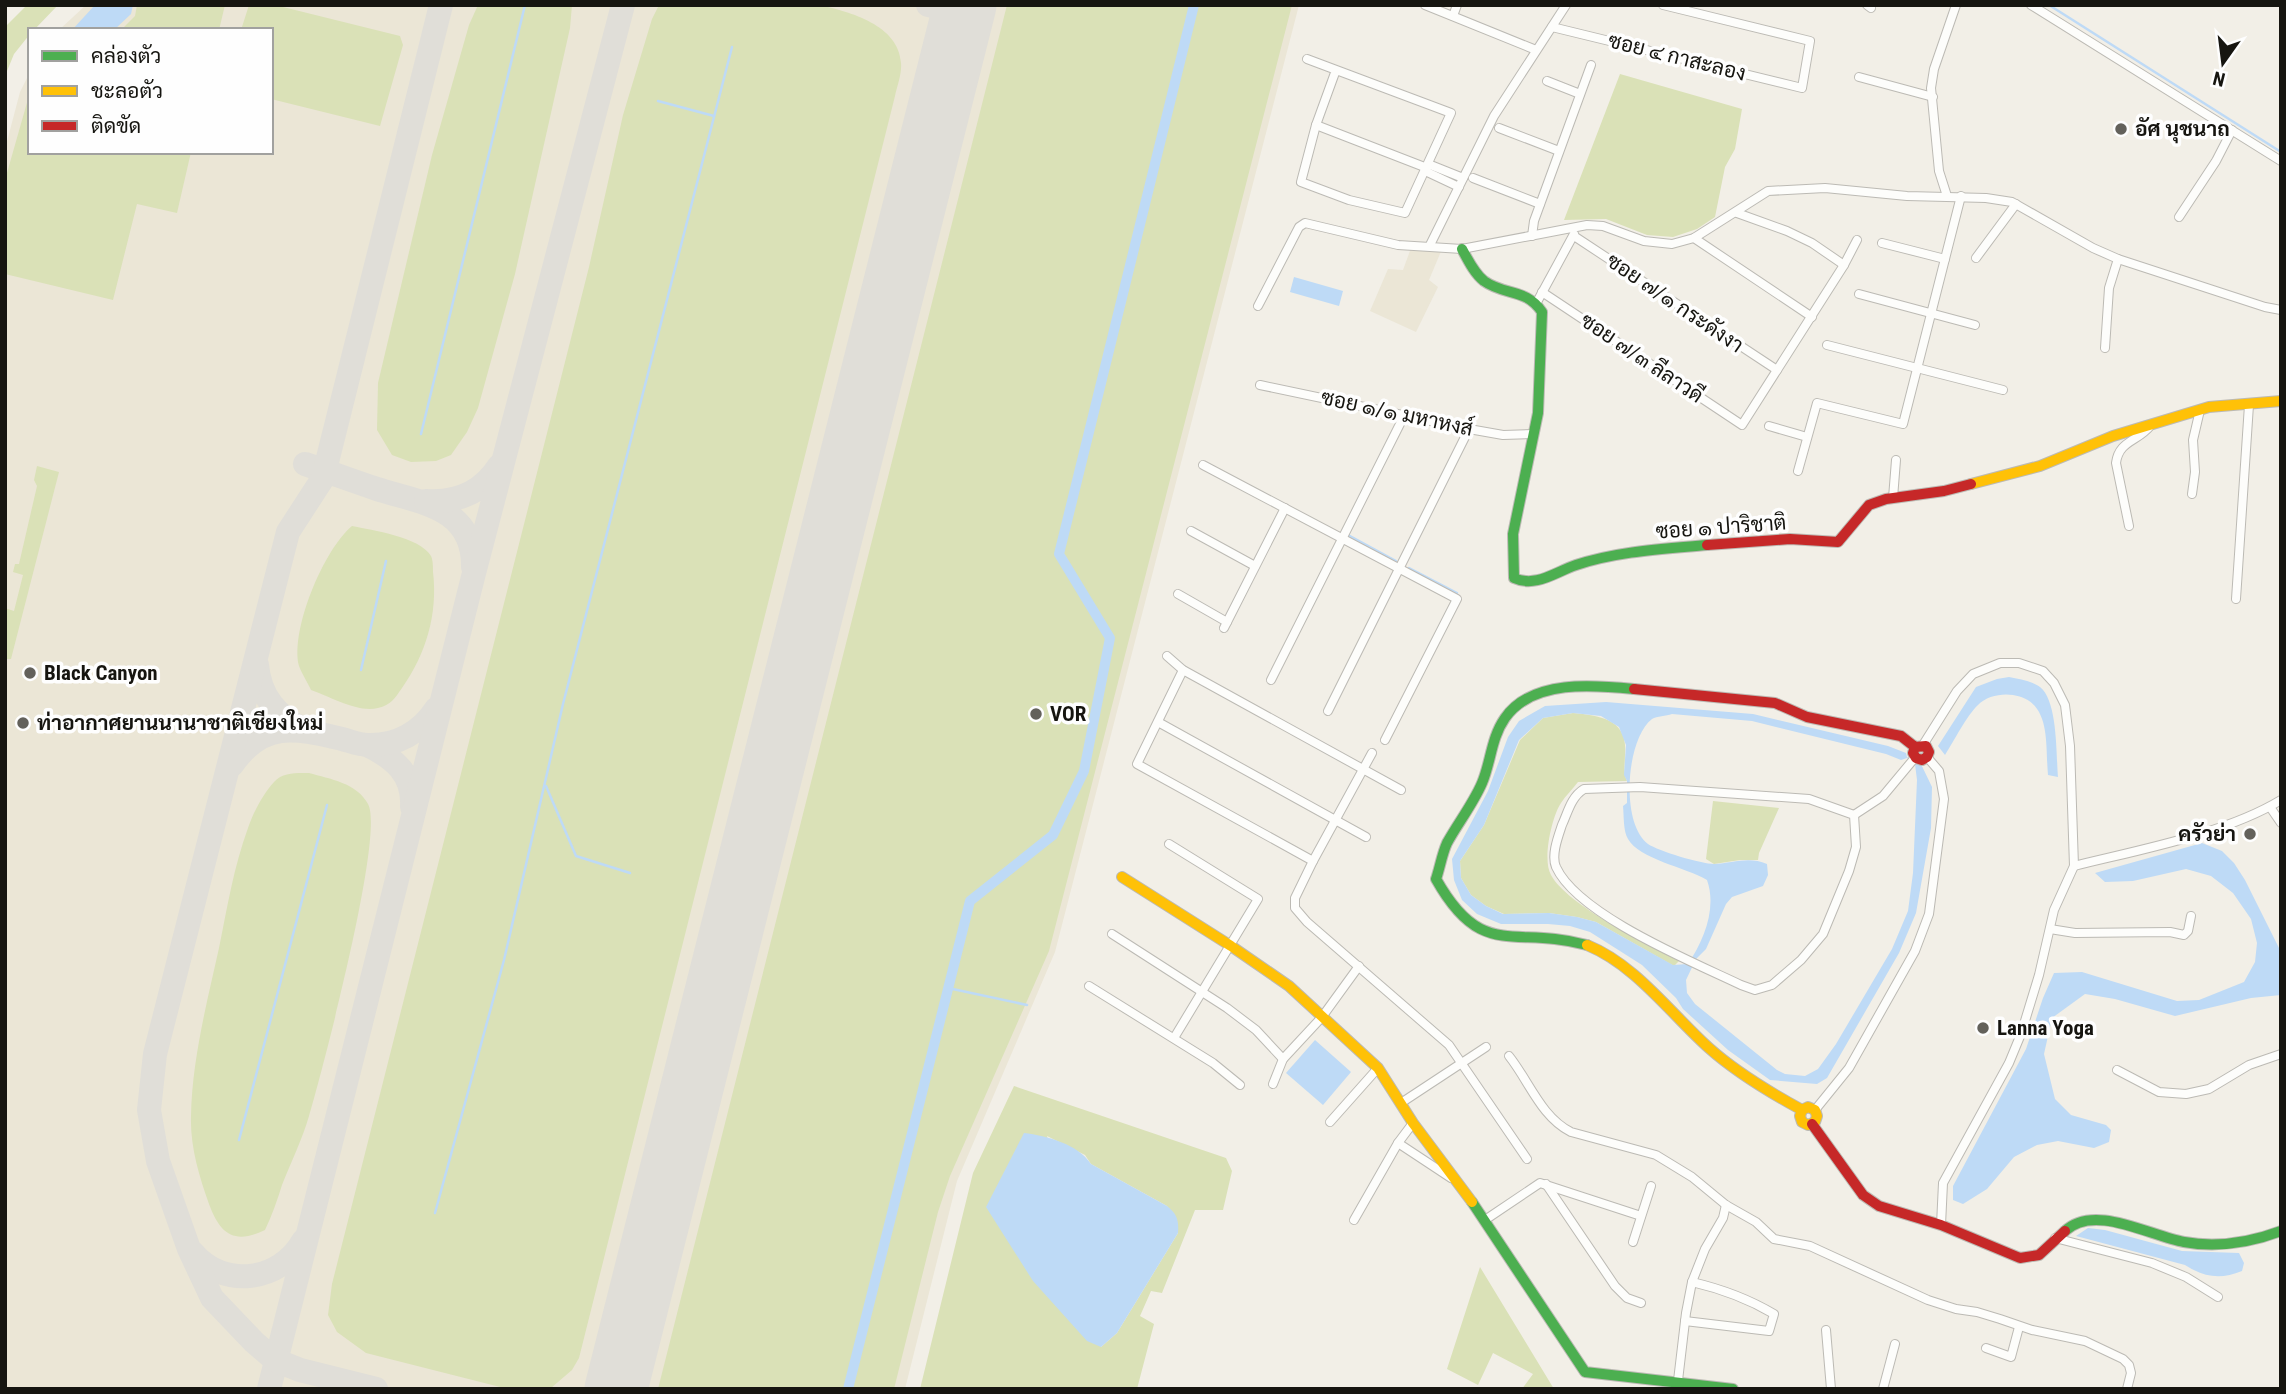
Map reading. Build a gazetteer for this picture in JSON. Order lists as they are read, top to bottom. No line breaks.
{"streets":{"street":["ซอย ๔ กาสะลอง","ซอย ๗/๑ กระดังงา","ซอย ๗/๓ ลีลาวดี","ซอย ๑/๑ มหาหงส์","ซอย ๑ ปาริชาติ"]},"crossings":[["ซอย ๗/๑ กระดังงา","ซอย ๗/๓ ลีลาวดี"],["ซอย ๗/๓ ลีลาวดี","ซอย ๑ ปาริชาติ"],["ซอย ๑/๑ มหาหงส์","ซอย ๑ ปาริชาติ"]],"places":["อัศ นุชนาถ","Black Canyon","VOR","ท่าอากาศยานนานาชาติเชียงใหม่","ครัวย่า","Lanna Yoga"],"legend":["คล่องตัว","ชะลอตัว","ติดขัด"],"north":"bottom"}
